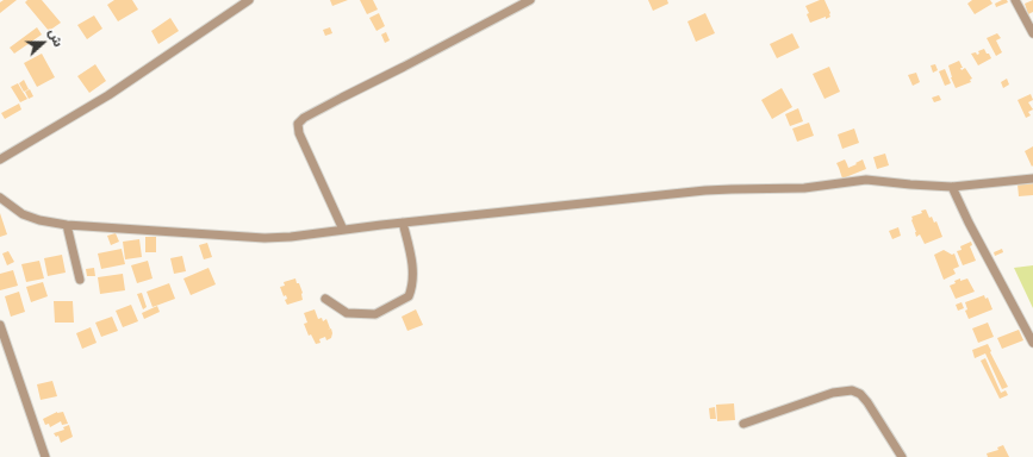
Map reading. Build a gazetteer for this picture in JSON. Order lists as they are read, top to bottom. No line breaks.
{"north":"right"}
